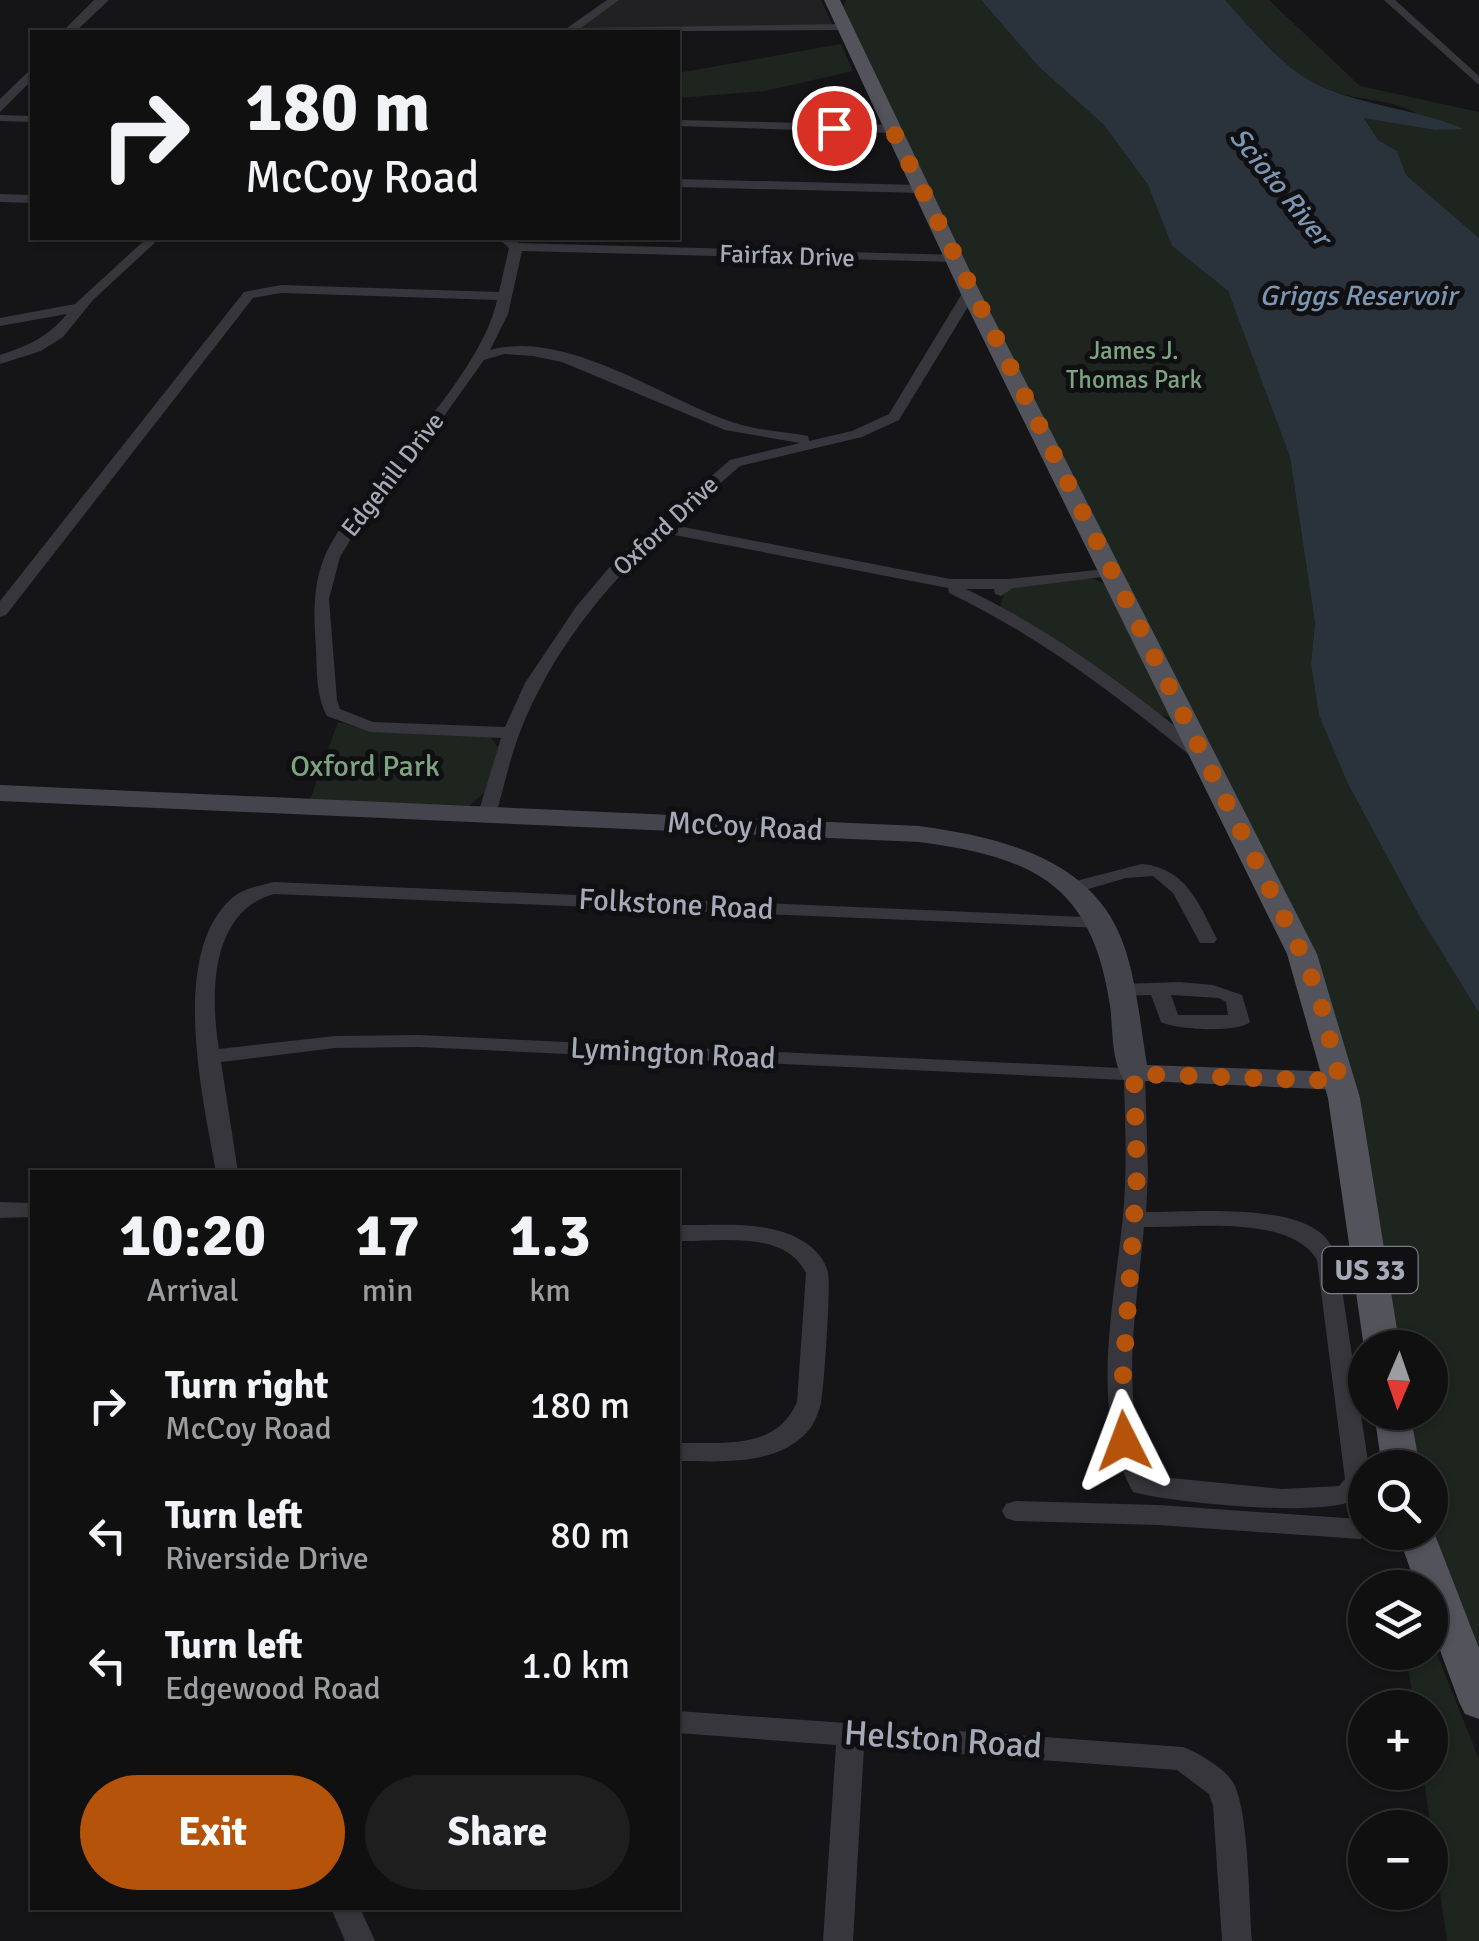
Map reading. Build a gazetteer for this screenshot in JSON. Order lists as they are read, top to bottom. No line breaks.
{"streets":{"main road":["McCoy Road","US 33"],"street":["Fairfax Drive","Edgehill Drive","Oxford Drive","Folkstone Road","Lymington Road","Helston Road"]},"crossings":[["Fairfax Drive","Edgehill Drive"],["Fairfax Drive","US 33"],["Edgehill Drive","Oxford Drive"],["Oxford Drive","McCoy Road"],["Oxford Drive","US 33"],["McCoy Road","Folkstone Road"],["McCoy Road","Lymington Road"],["Folkstone Road","Lymington Road"]],"water":["Scioto River","Griggs Reservoir"],"parks":["James J. Thomas Park","Oxford Park"],"north":"bottom","page":{"turn":["180 m","McCoy Road"],"eta":["10:20","Arrival","17","min","1.3","km"],"map_buttons":["+","−"],"list":[{"name":"Turn right","note":"McCoy Road","value":"180 m"},{"name":"Turn left","note":"Riverside Drive","value":"80 m"},{"name":"Turn left","note":"Edgewood Road","value":"1.0 km"}],"buttons":["Exit","Share"]}}
